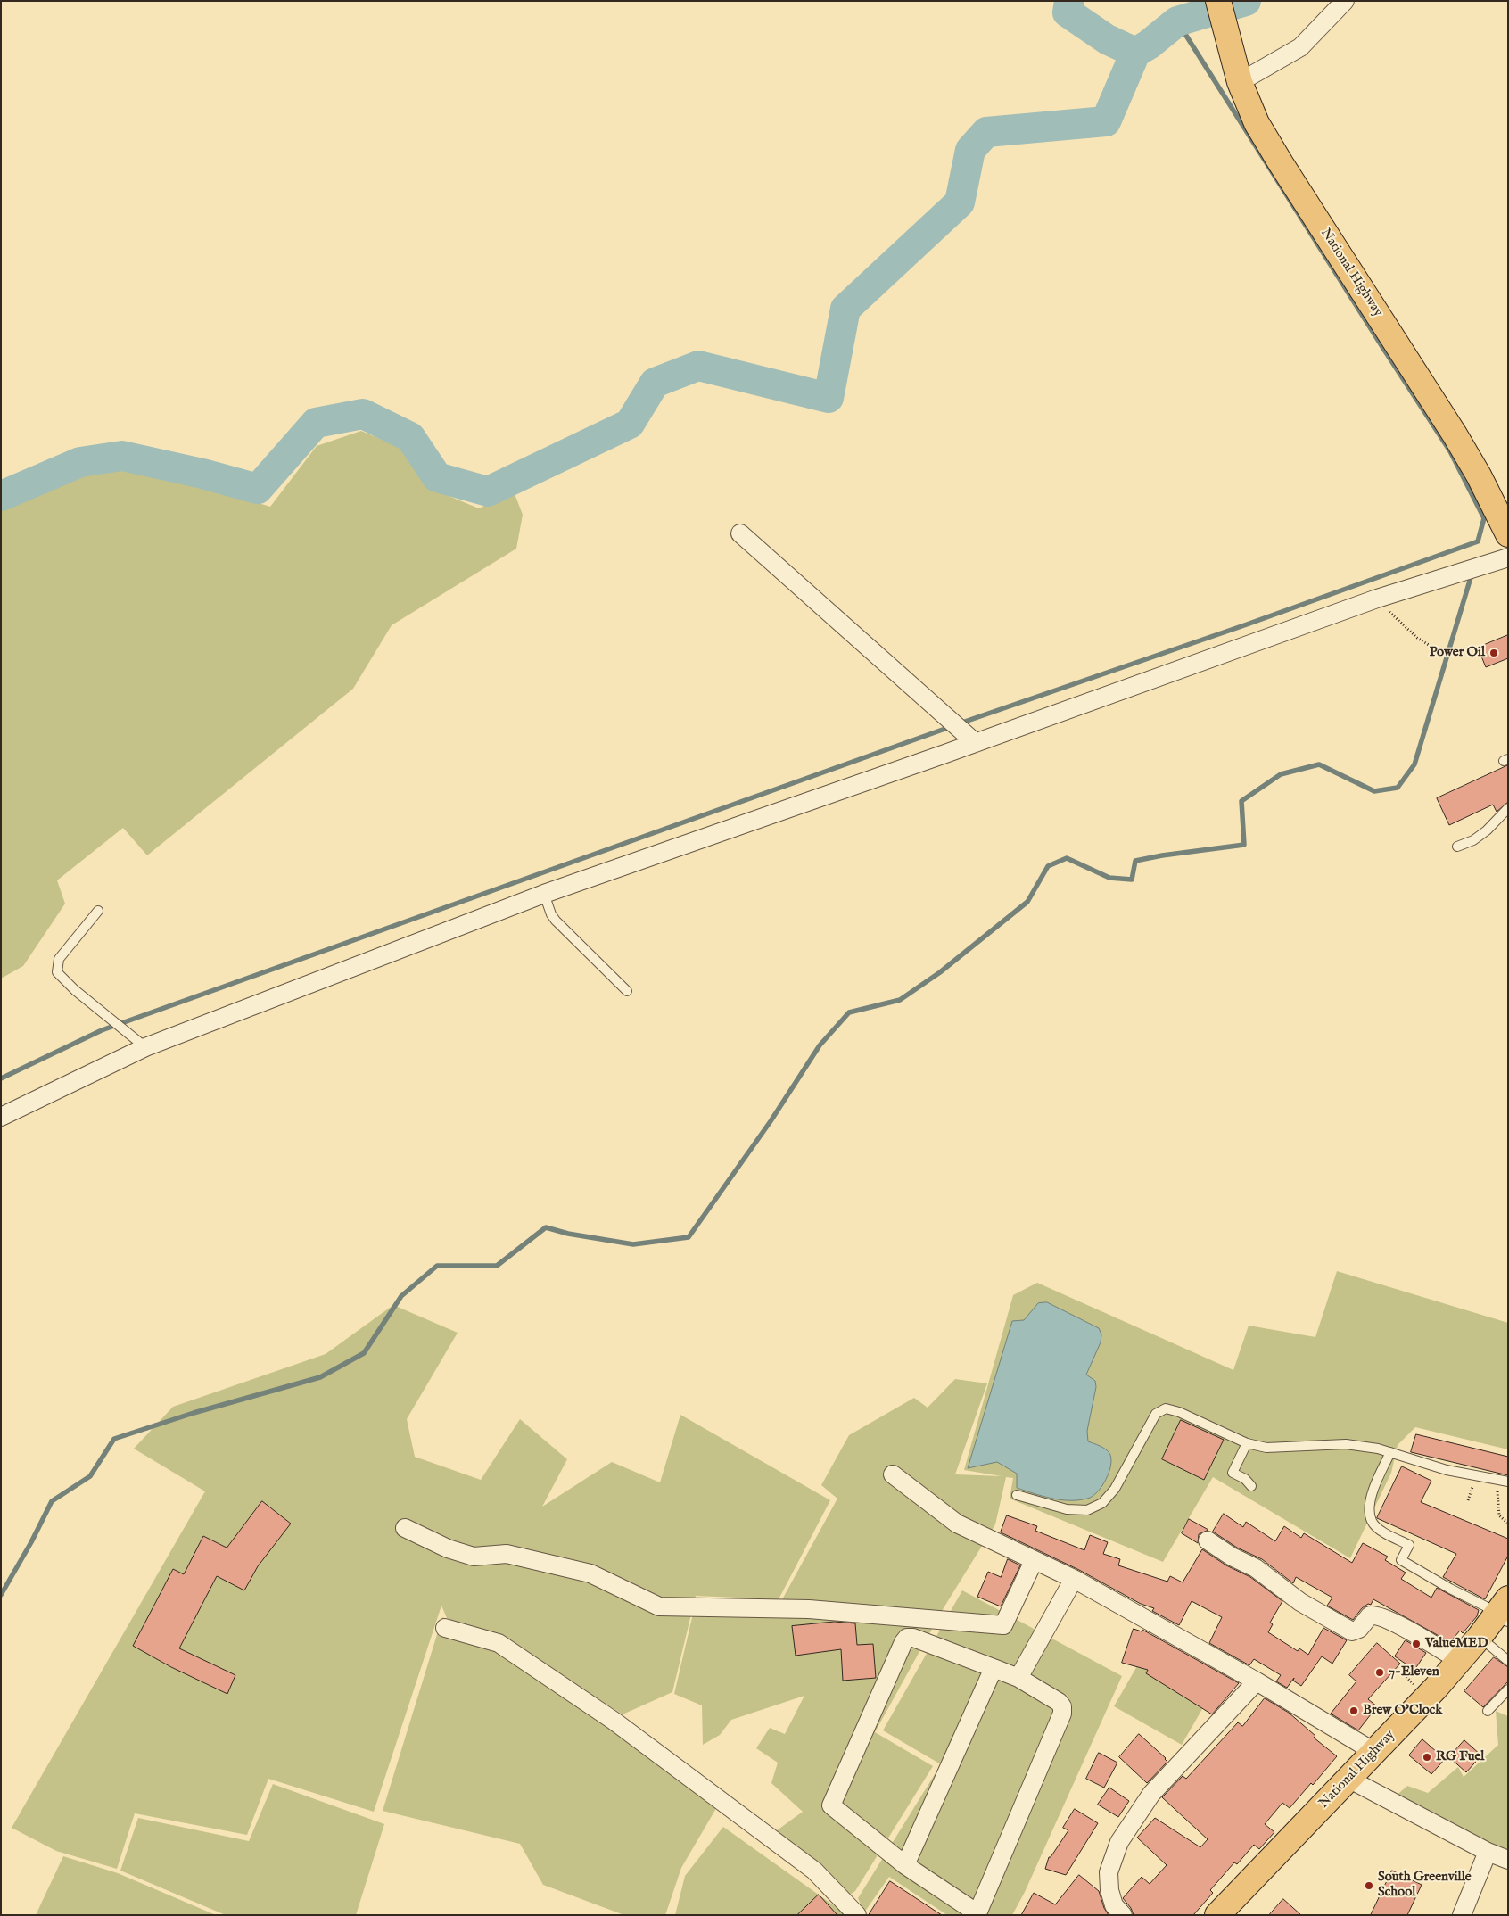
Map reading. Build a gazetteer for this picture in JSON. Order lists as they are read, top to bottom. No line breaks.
{"streets":{"main road":["National Highway"]},"places":["Power Oil","ValueMED","7-Eleven","Brew O'Clock","RG Fuel","South Greenville School"]}
